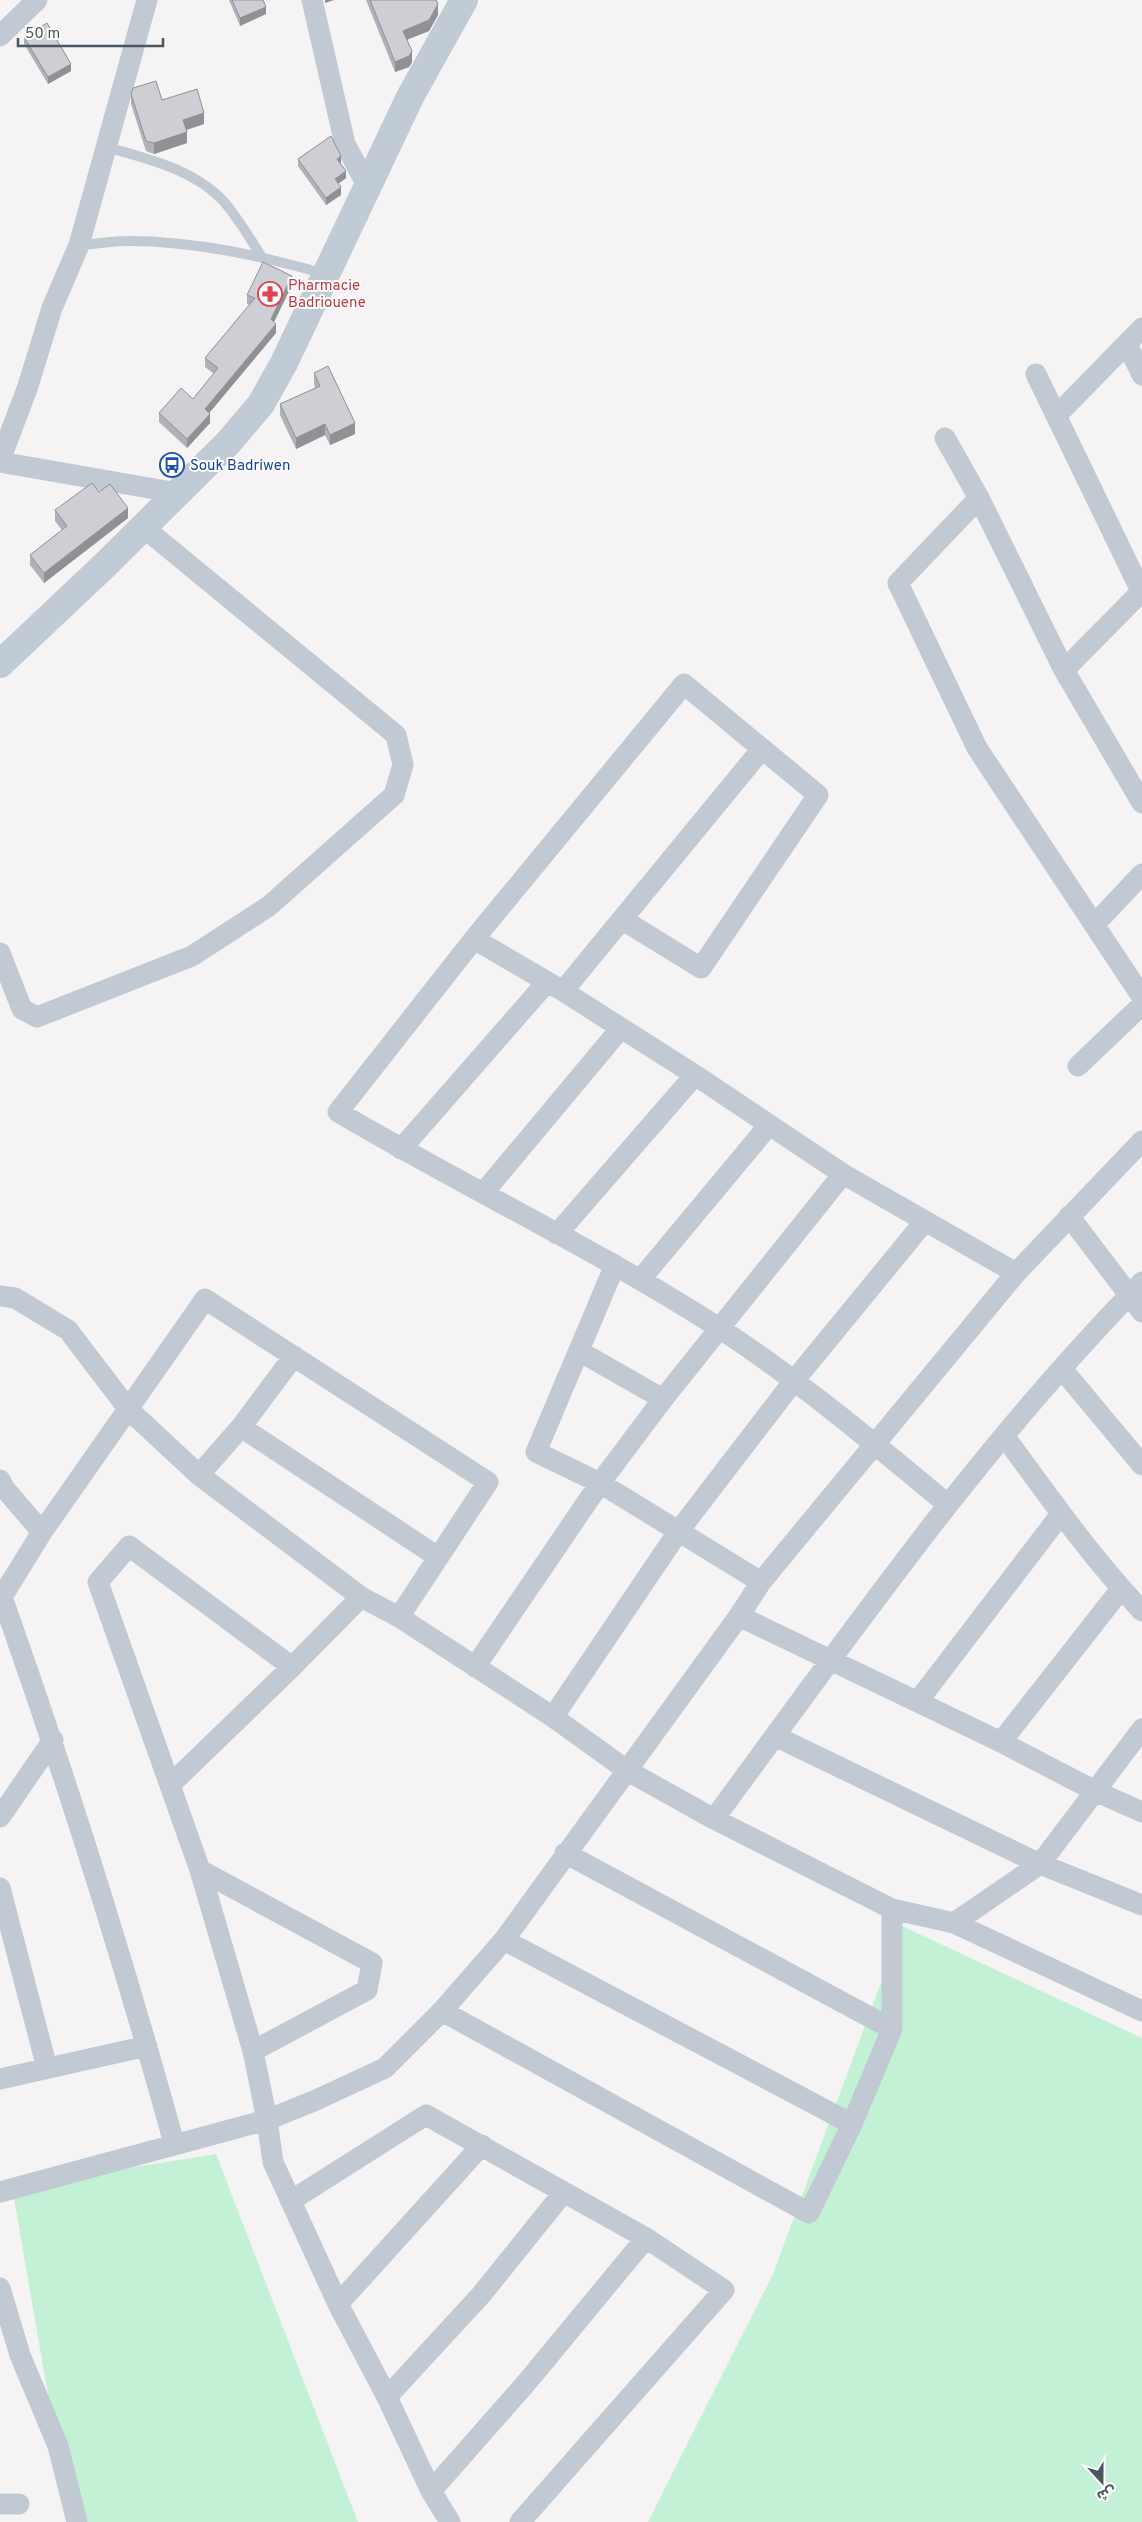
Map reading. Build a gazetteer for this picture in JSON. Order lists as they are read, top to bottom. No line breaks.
{"places":{"pharmacy":["Pharmacie Badriouene"],"bus stop":["Souk Badriwen"]},"scale_bar":"50 m","north":"bottom"}
